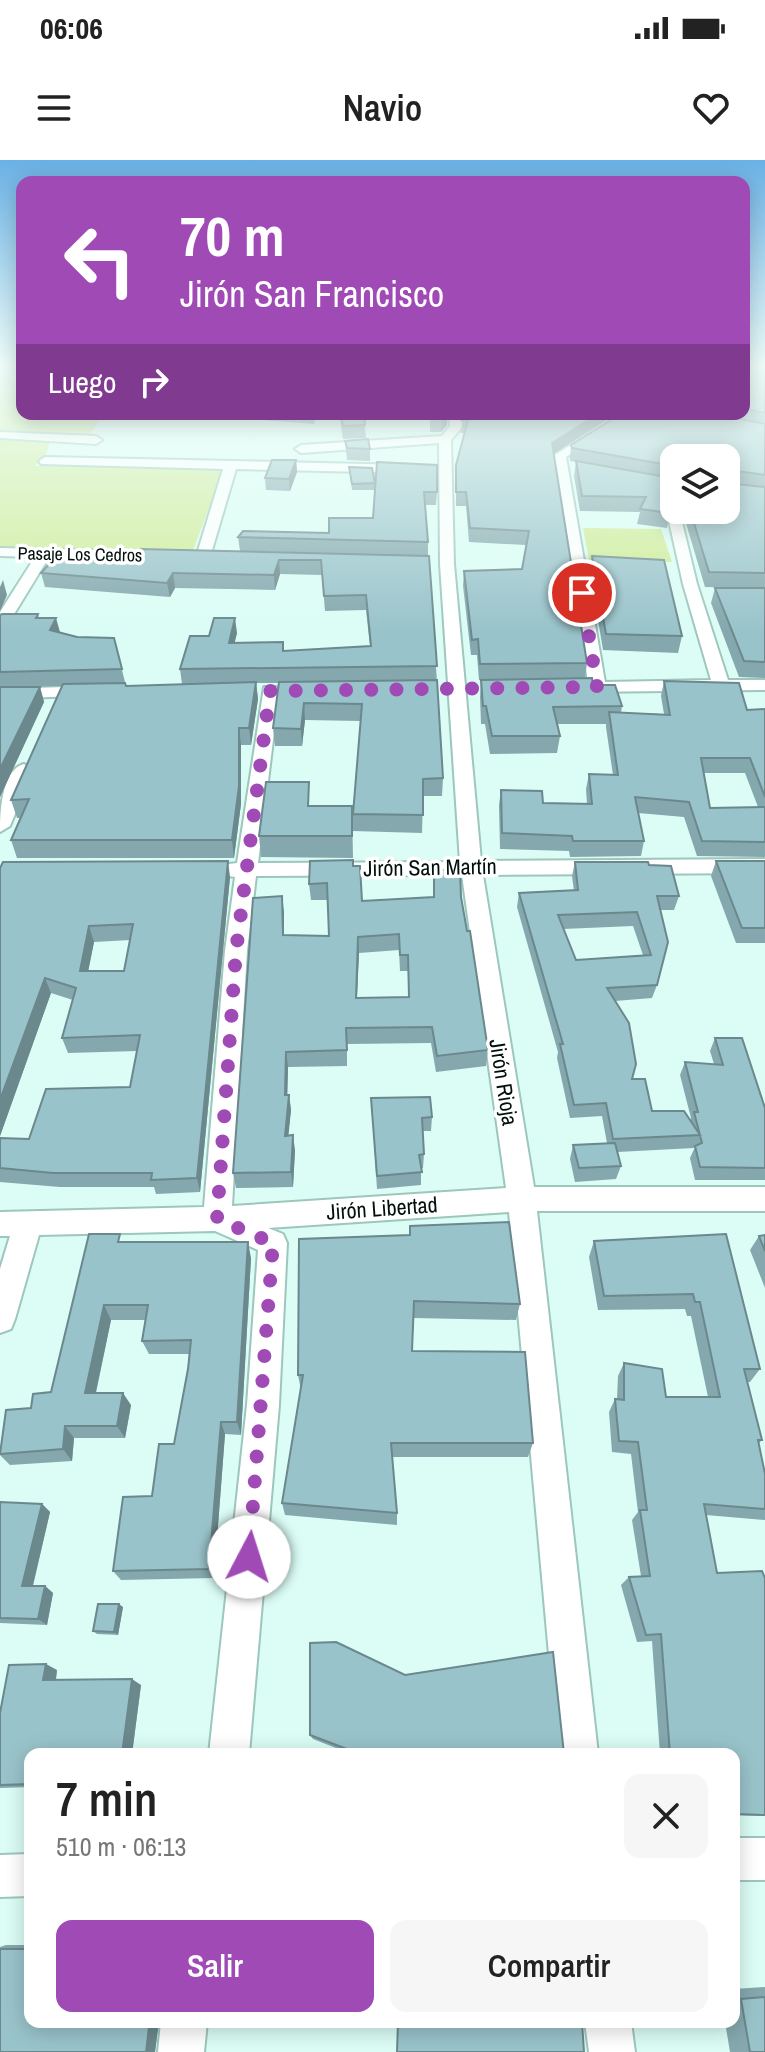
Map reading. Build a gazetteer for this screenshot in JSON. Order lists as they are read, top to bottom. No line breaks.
{"streets":{"street":["Pasaje Los Cedros","Jirón San Martín","Jirón Rioja","Jirón Libertad"]},"crossings":[["Jirón San Martín","Jirón Rioja"],["Jirón Rioja","Jirón Libertad"]],"page":{"status":"06:06","header":"Navio","turn":["70 m","Jirón San Francisco"],"then":"Luego","heading":["7 min","510 m · 06:13"],"buttons":["Salir","Compartir"]}}
